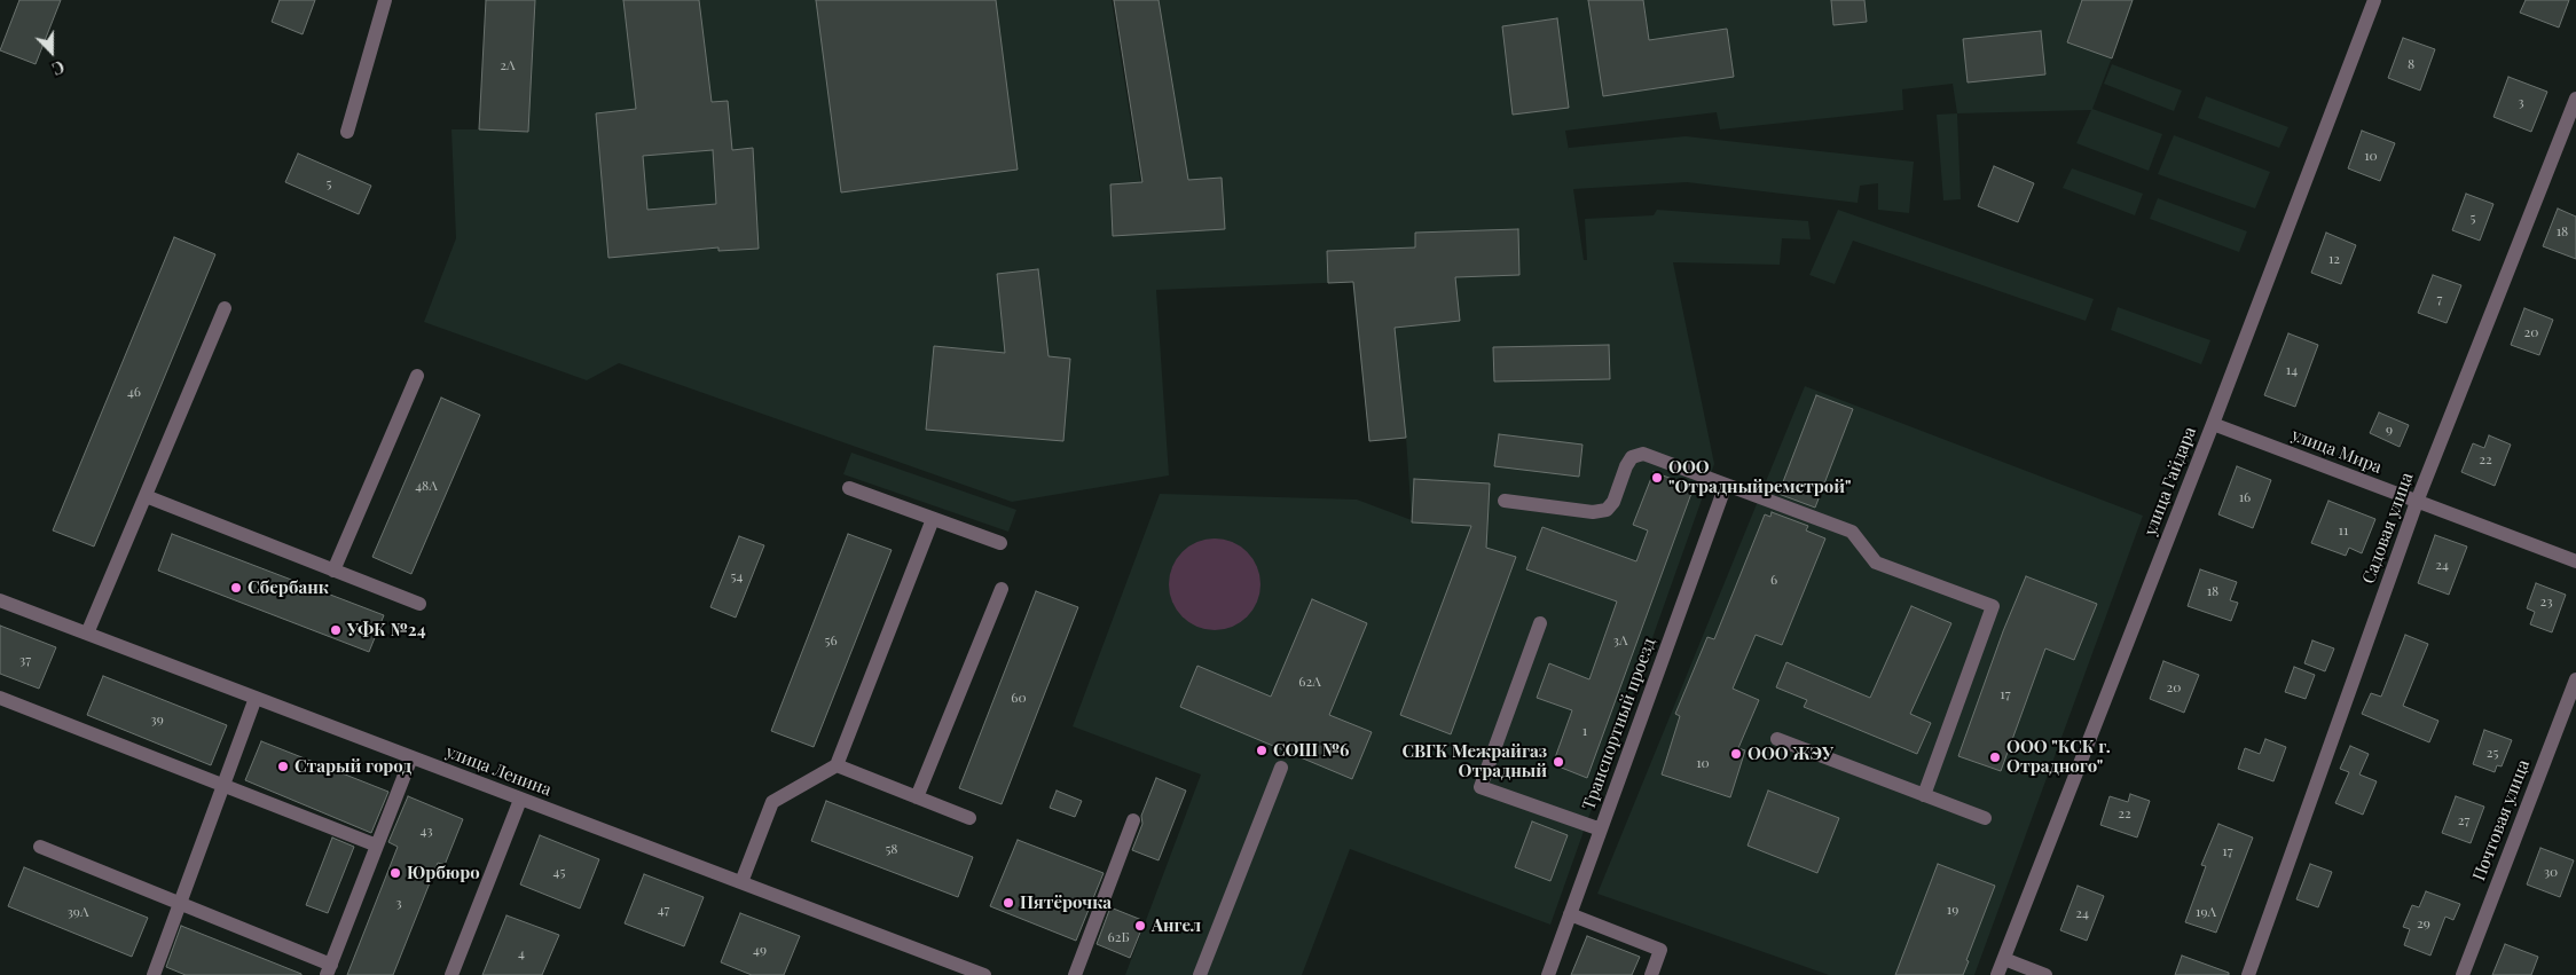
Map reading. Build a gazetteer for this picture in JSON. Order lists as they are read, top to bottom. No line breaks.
{"streets":{"street":["улица Мира","улица Гайдара","Садовая улица","Транспортный проезд","улица Ленина","Почтовая улица"]},"crossings":[["улица Мира","улица Гайдара"],["улица Мира","Садовая улица"]],"places":["ООО \"Отрадныйремстрой\"","Сбербанк","УФК №24","СОШ №6","ООО ЖЭУ","ООО \"КСК г. Отрадного\"","СВГК Межрайгаз Отрадный","Старый город","Юрбюро","Пятёрочка","Ангел"],"house_numbers":["8","2А","3","10","5","5","18","12","7","20","14","46","9","22","48А","16","11","24","54","6","18","23","56","3А","37","62А","20","17","60","39","1","25","10","22","27","43","58","17","45","30","3","47","19","39А","19А","24","29","62Б","49","4"],"north":"bottom"}
